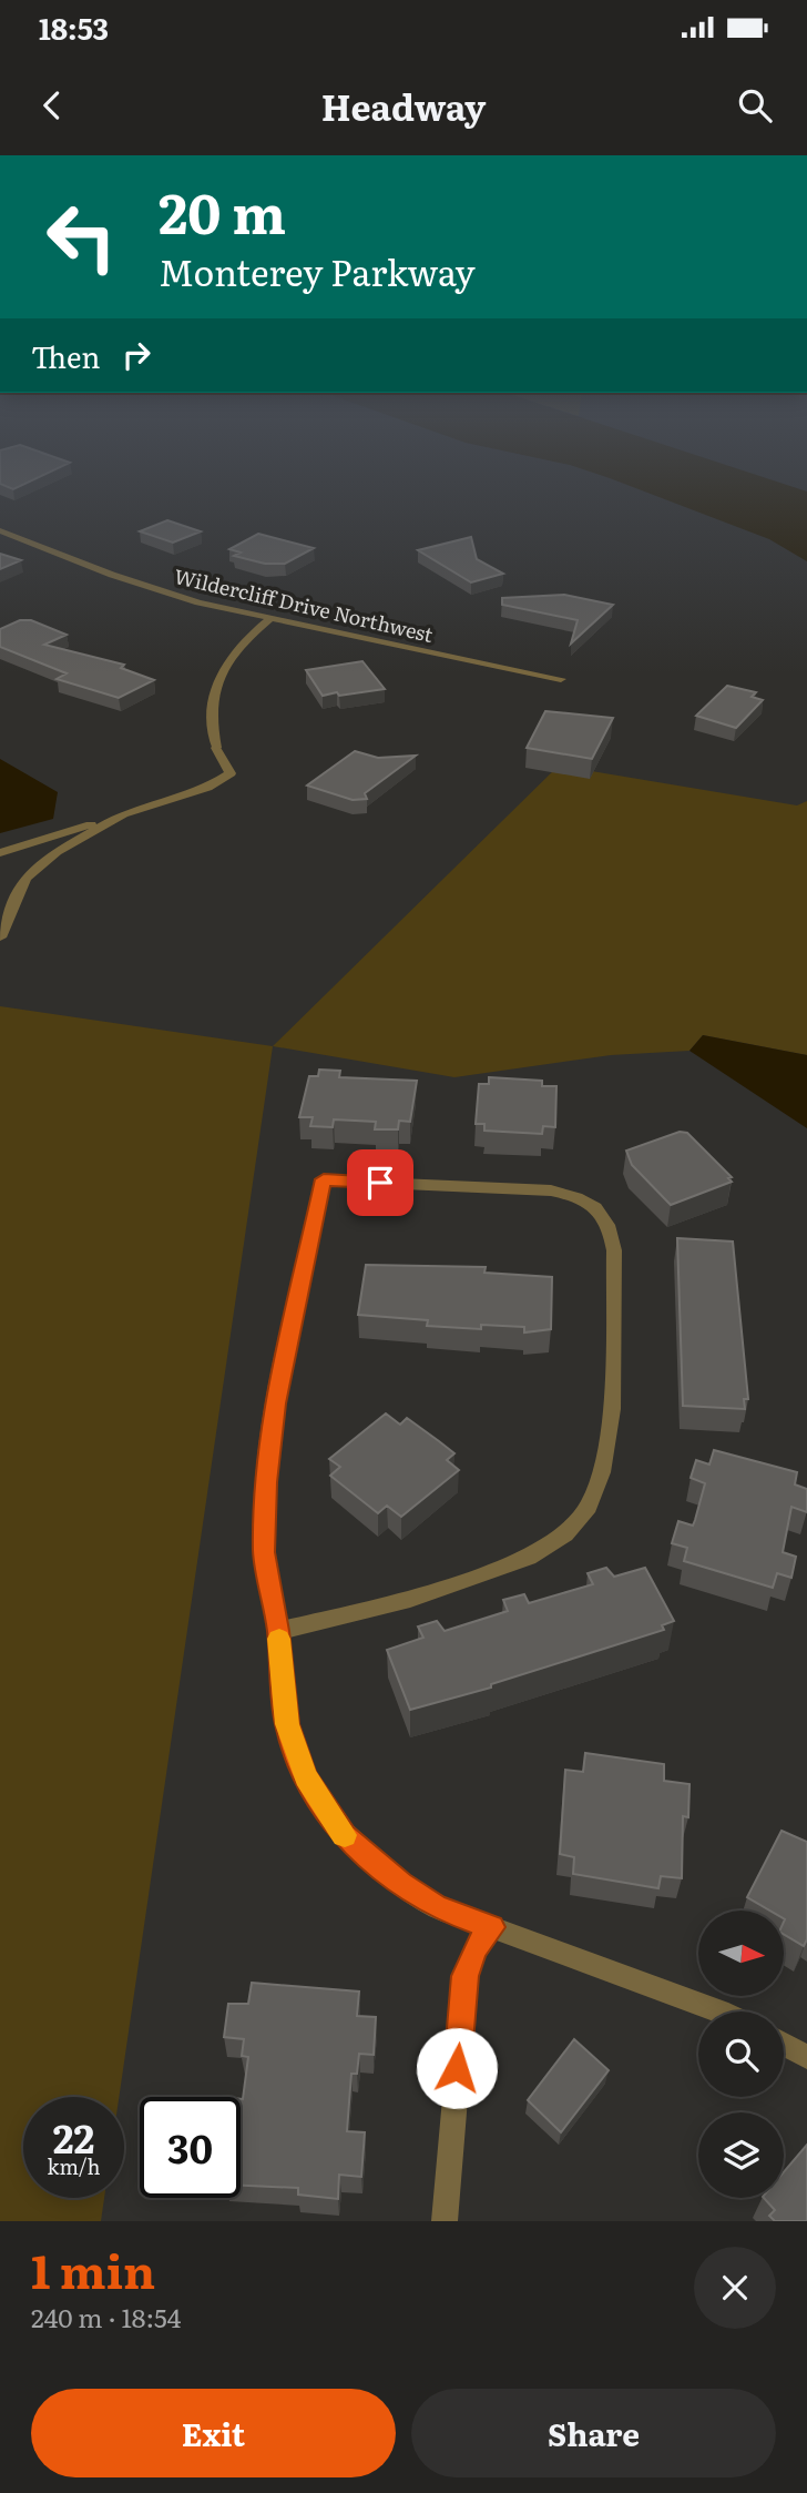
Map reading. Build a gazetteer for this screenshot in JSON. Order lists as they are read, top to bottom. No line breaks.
{"streets":{"street":["Wildercliff Drive Northwest"]},"north":"right","page":{"status":"18:53","header":"Headway","turn":["20 m","Monterey Parkway"],"then":"Then","speed":"22 km/h","limit":"30","heading":["1 min","240 m · 18:54"],"buttons":["Exit","Share"]}}
